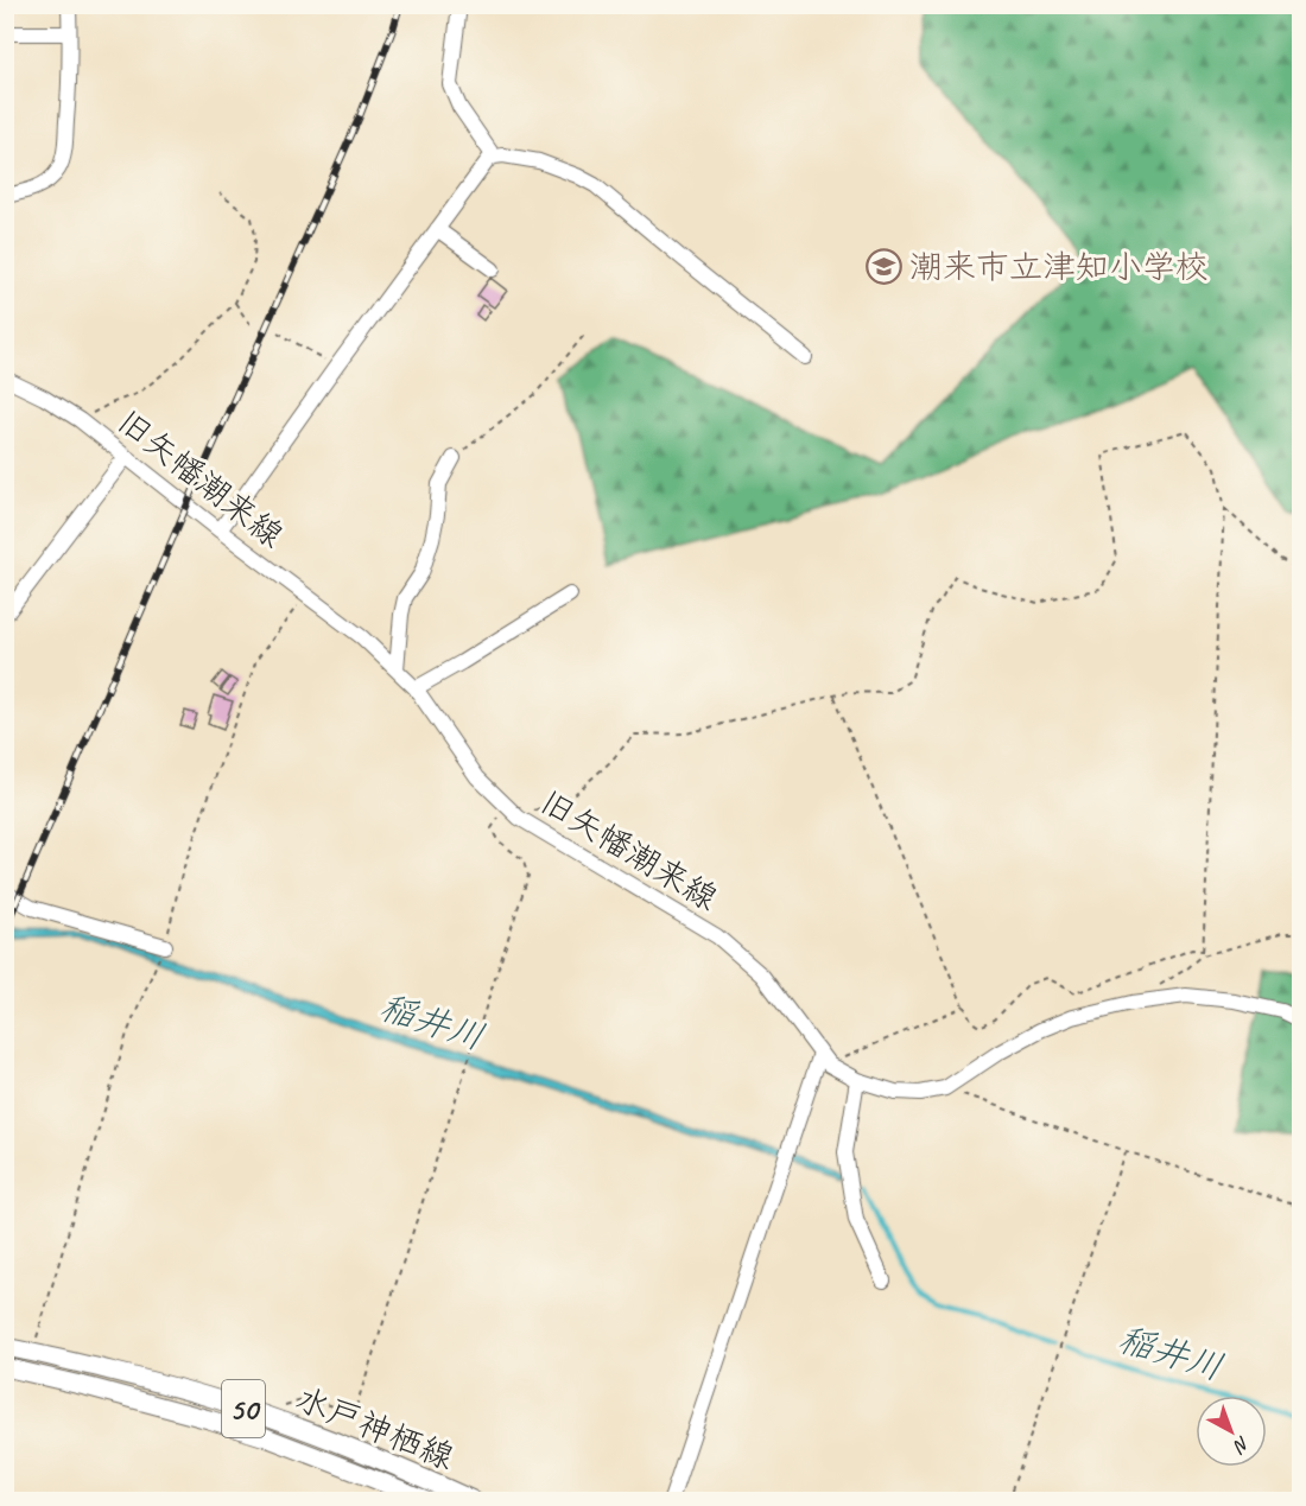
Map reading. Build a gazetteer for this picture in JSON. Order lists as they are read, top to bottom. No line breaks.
{"streets":{"main road":["50","水戸神栖線"],"street":["旧矢幡潮来線"]},"water":["稲井川"],"places":{"school or university":["潮来市立津知小学校"]},"north":"bottom right"}
